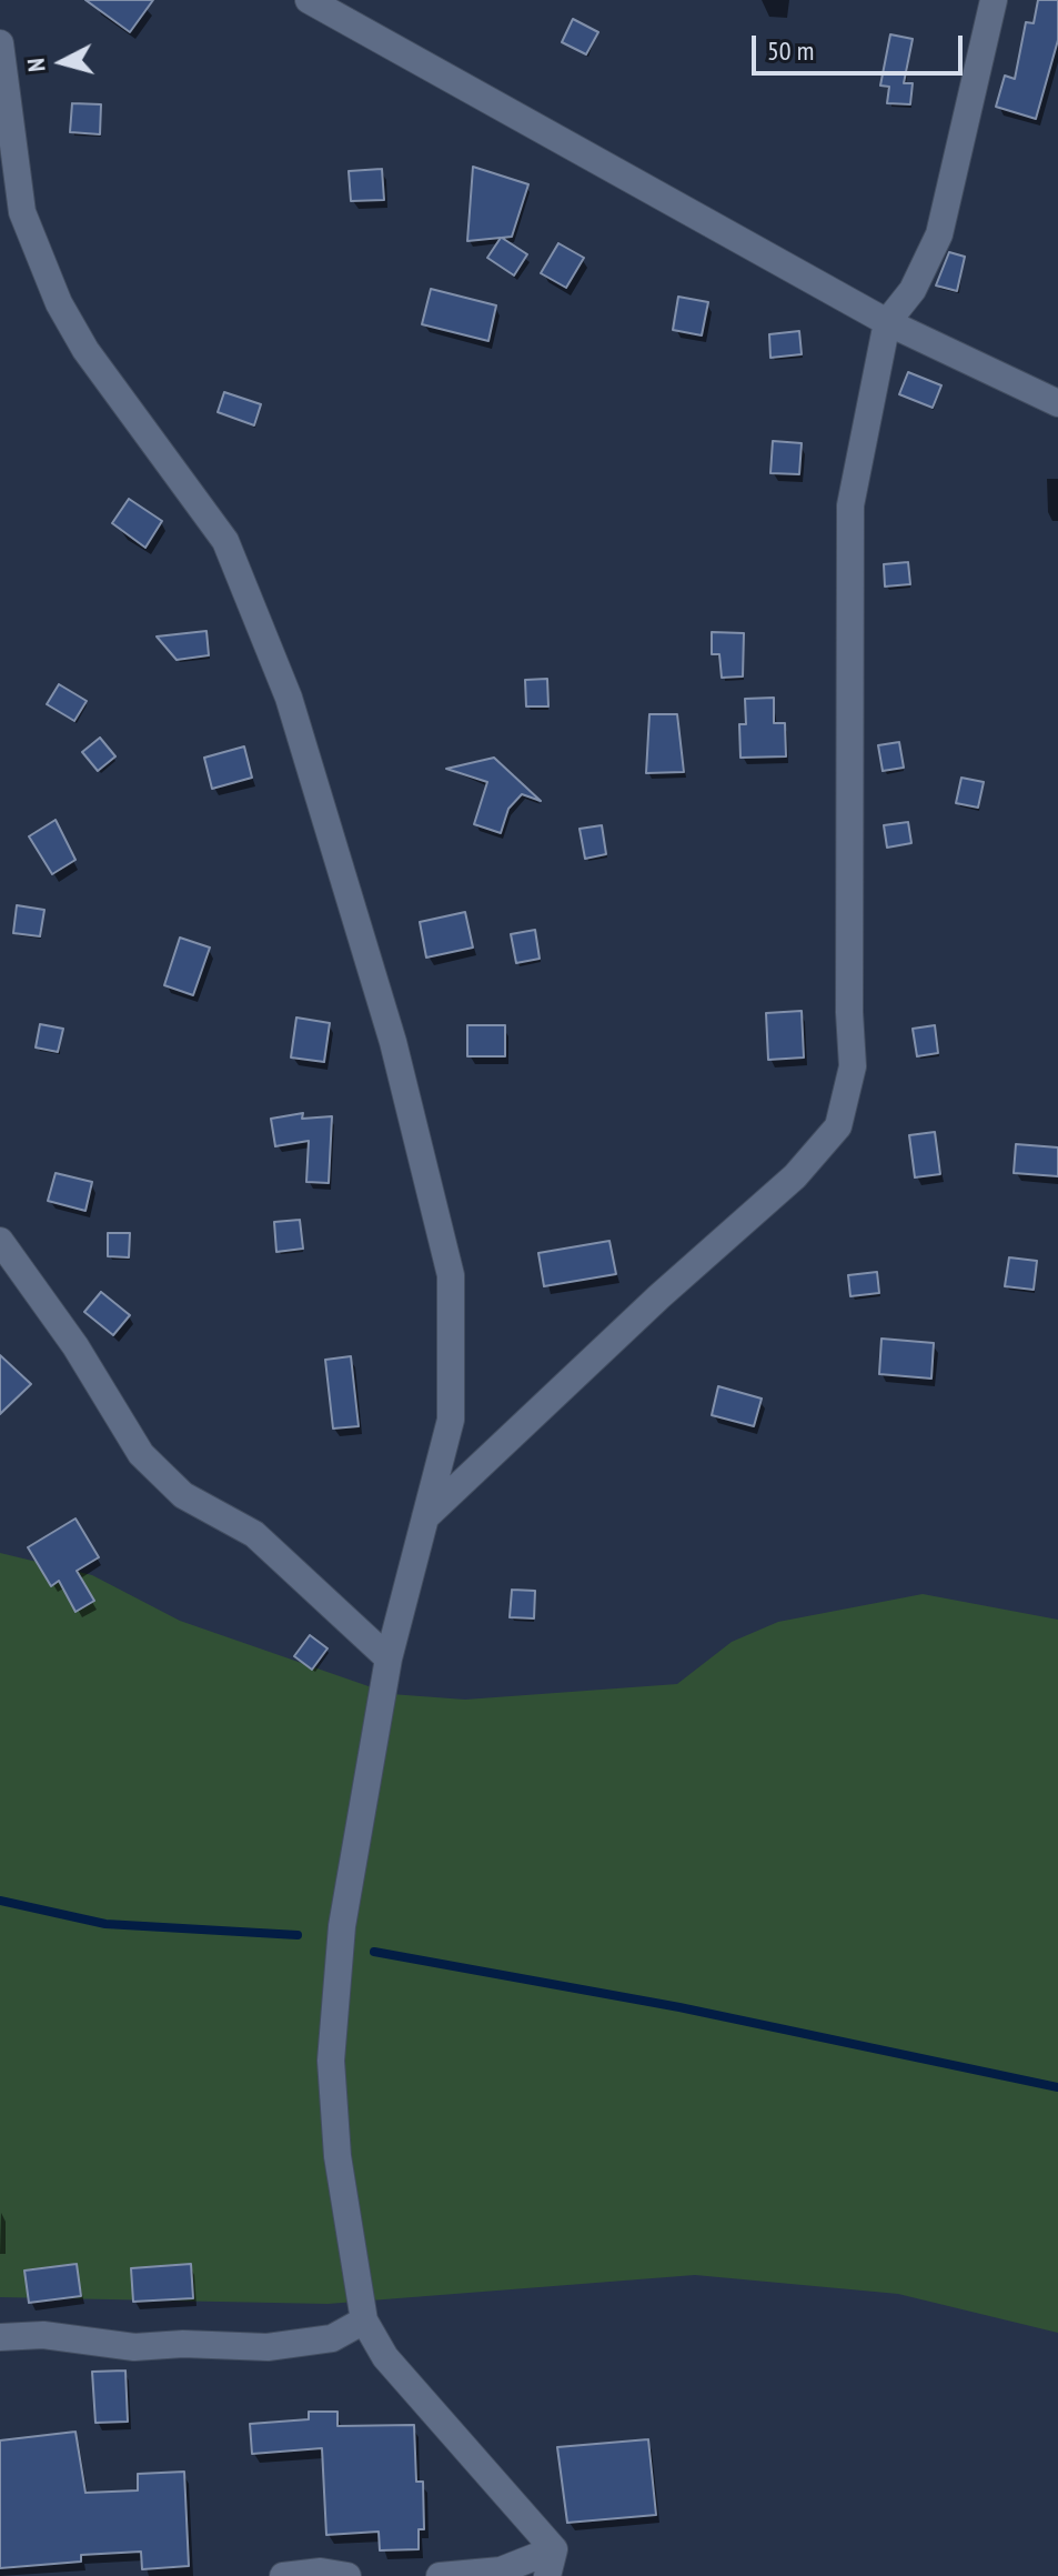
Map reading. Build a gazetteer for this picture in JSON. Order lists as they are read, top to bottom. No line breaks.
{"scale_bar":"50 m","north":"left"}
